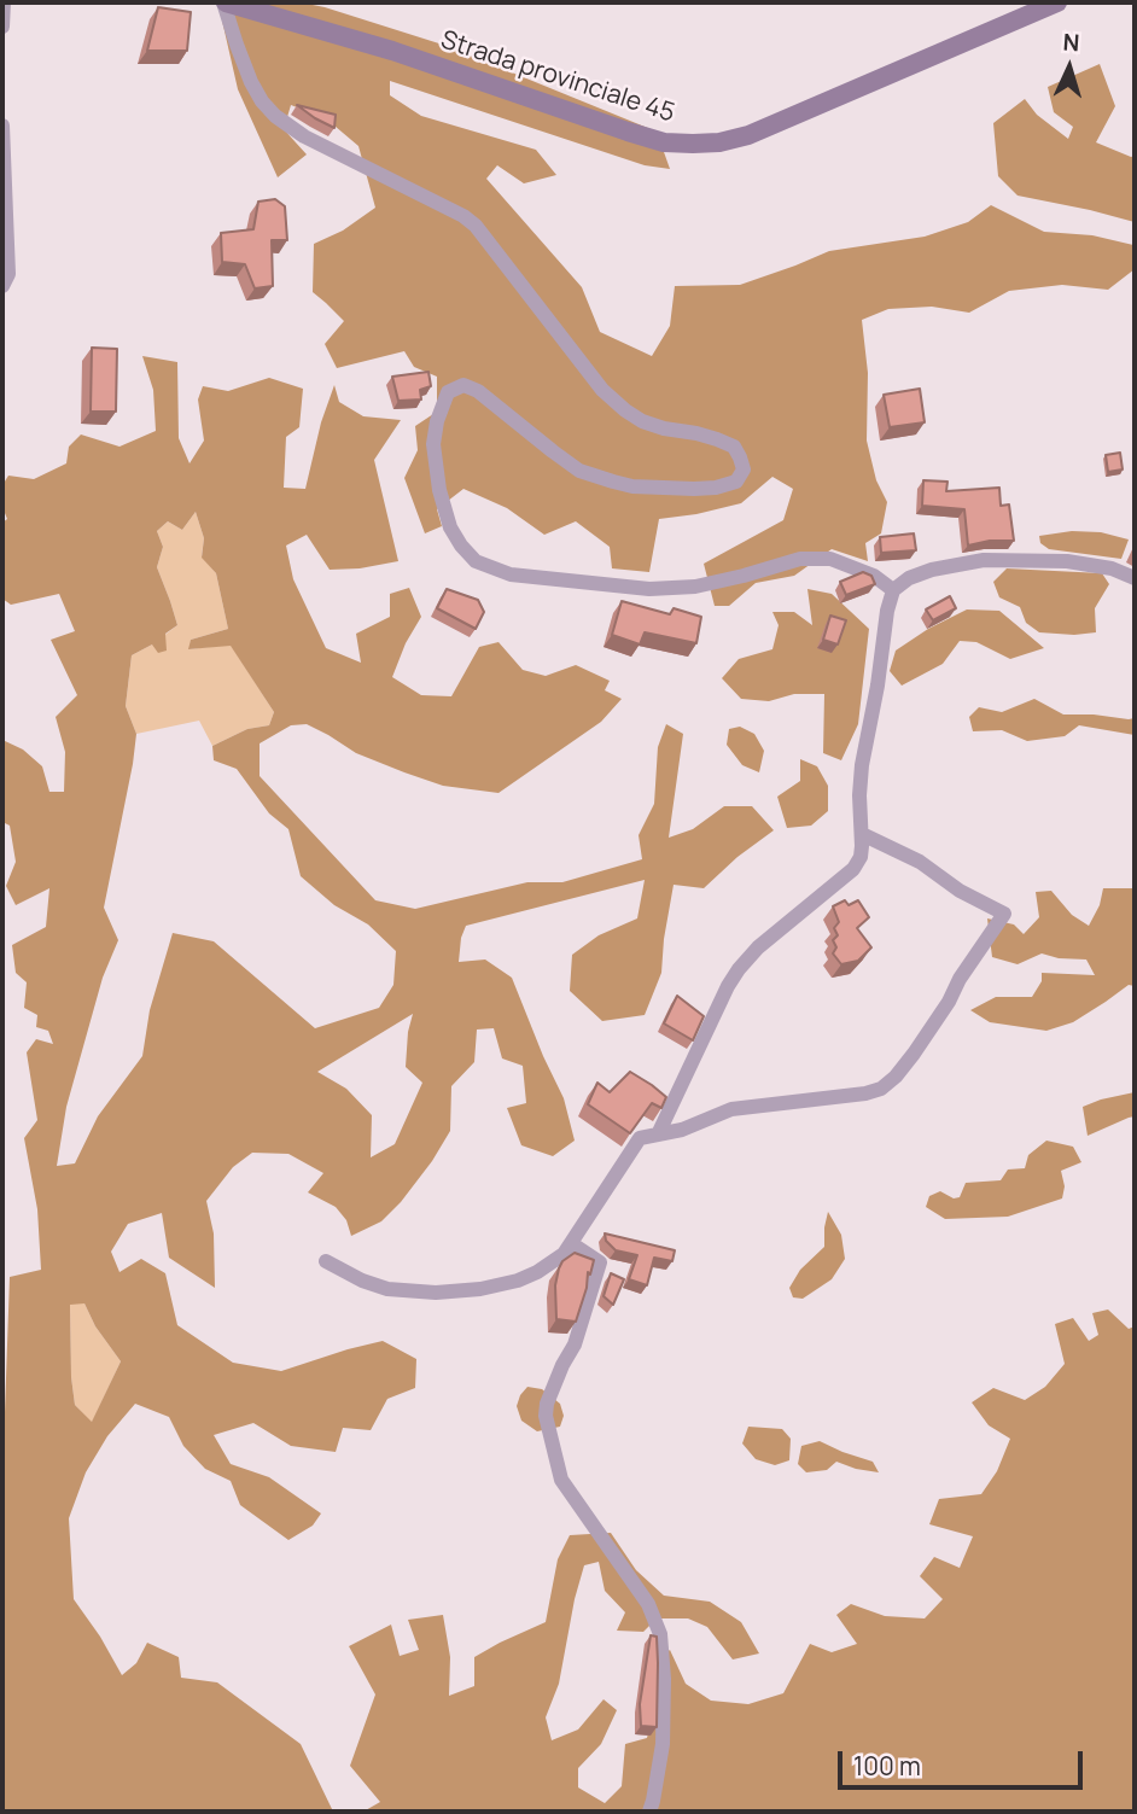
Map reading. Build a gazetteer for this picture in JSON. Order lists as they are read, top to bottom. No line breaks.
{"streets":{"main road":["Strada provinciale 45"]},"scale_bar":"100 m","north":"top"}
